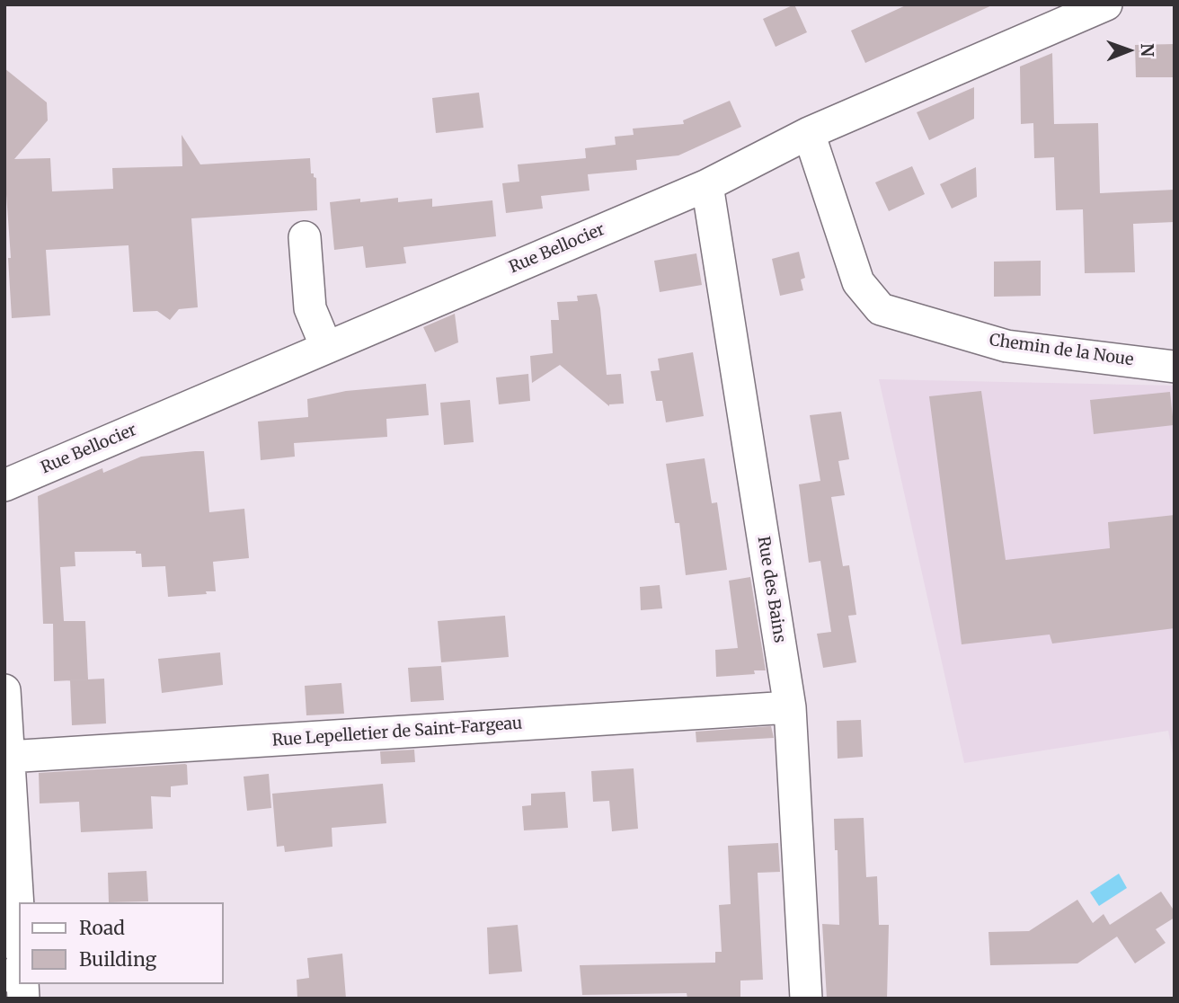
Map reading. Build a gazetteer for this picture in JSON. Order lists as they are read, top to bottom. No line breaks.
{"streets":{"street":["Rue Bellocier","Chemin de la Noue","Rue des Bains","Rue Lepelletier de Saint-Fargeau"]},"crossings":[["Rue Bellocier","Chemin de la Noue"],["Rue Bellocier","Rue des Bains"],["Rue des Bains","Rue Lepelletier de Saint-Fargeau"]],"legend":["Road","Building"],"north":"right"}
